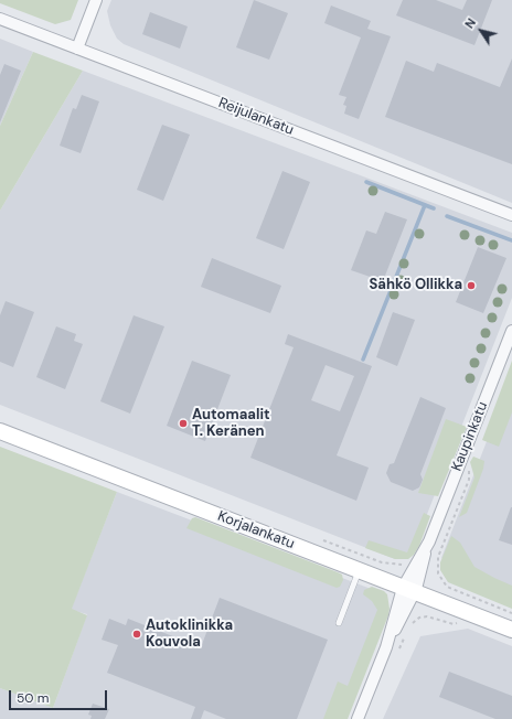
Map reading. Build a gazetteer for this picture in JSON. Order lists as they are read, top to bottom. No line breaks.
{"streets":{"street":["Reijulankatu","Kaupinkatu","Korjalankatu"]},"crossings":[["Kaupinkatu","Korjalankatu"]],"places":["Sähkö Ollikka","Automaalit T. Keränen","Autoklinikka Kouvola"],"scale_bar":"50 m","north":"top left"}
